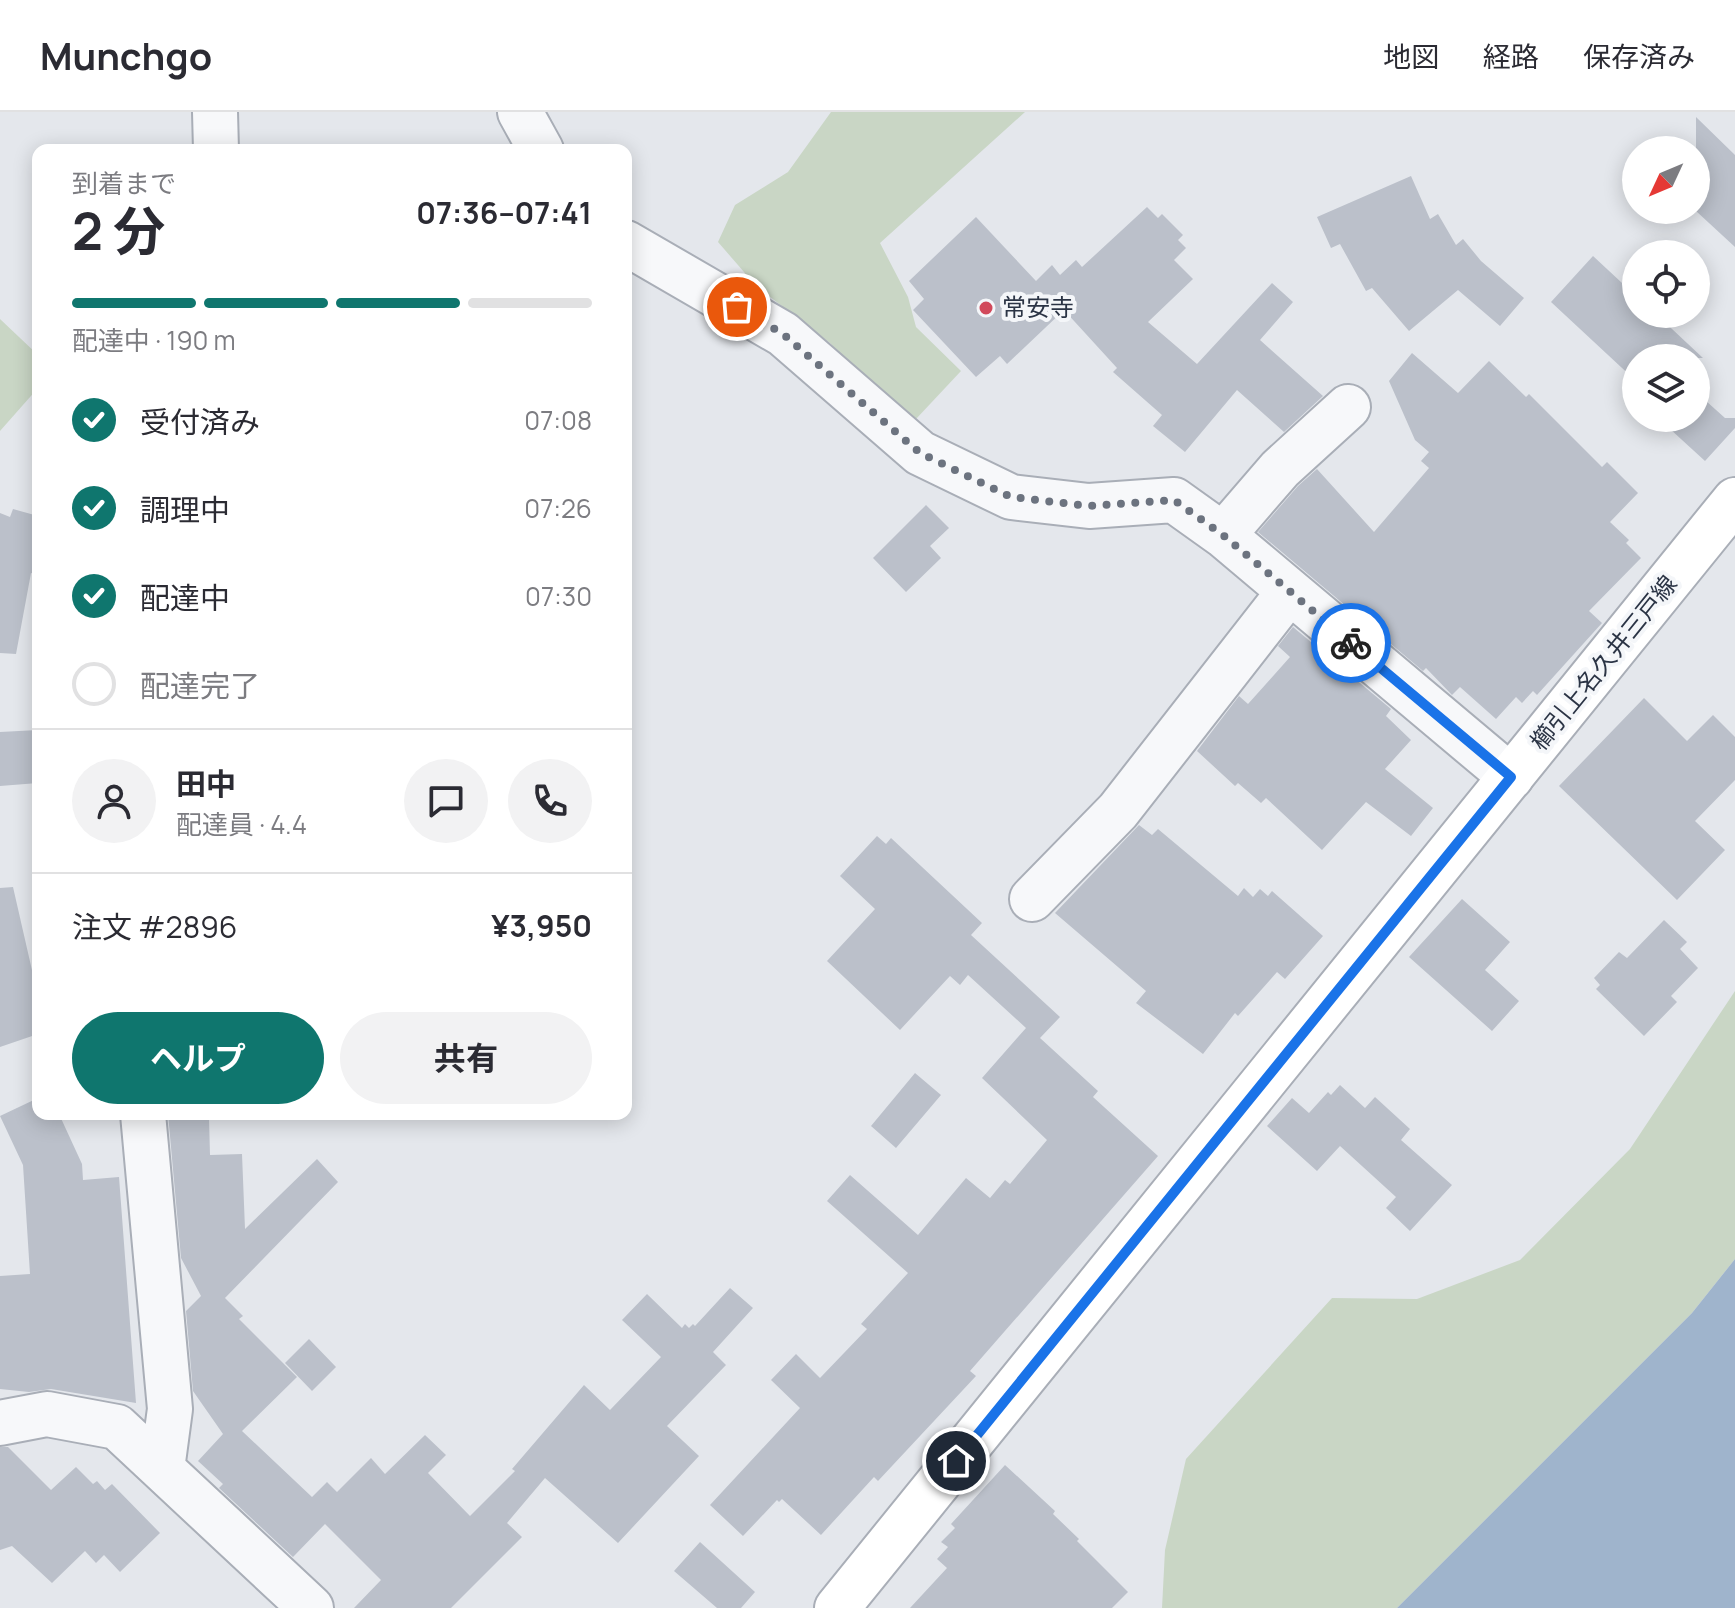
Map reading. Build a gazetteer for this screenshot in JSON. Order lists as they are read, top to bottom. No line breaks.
{"streets":{"main road":["櫛引上名久井三戸線"]},"places":["常安寺"],"north":"bottom left","page":{"header":"Munchgo","nav":["地図","経路","保存済み"],"heading":["2 分","到着まで","07:36–07:41"],"panel":["田中","配達員 · 4.4","注文 #2896","¥3,950"],"bar":"配達中 · 190 m","list":[["受付済み","07:08"],["調理中","07:26"],["配達中","07:30"],"配達完了"],"buttons":["ヘルプ","共有"]}}
